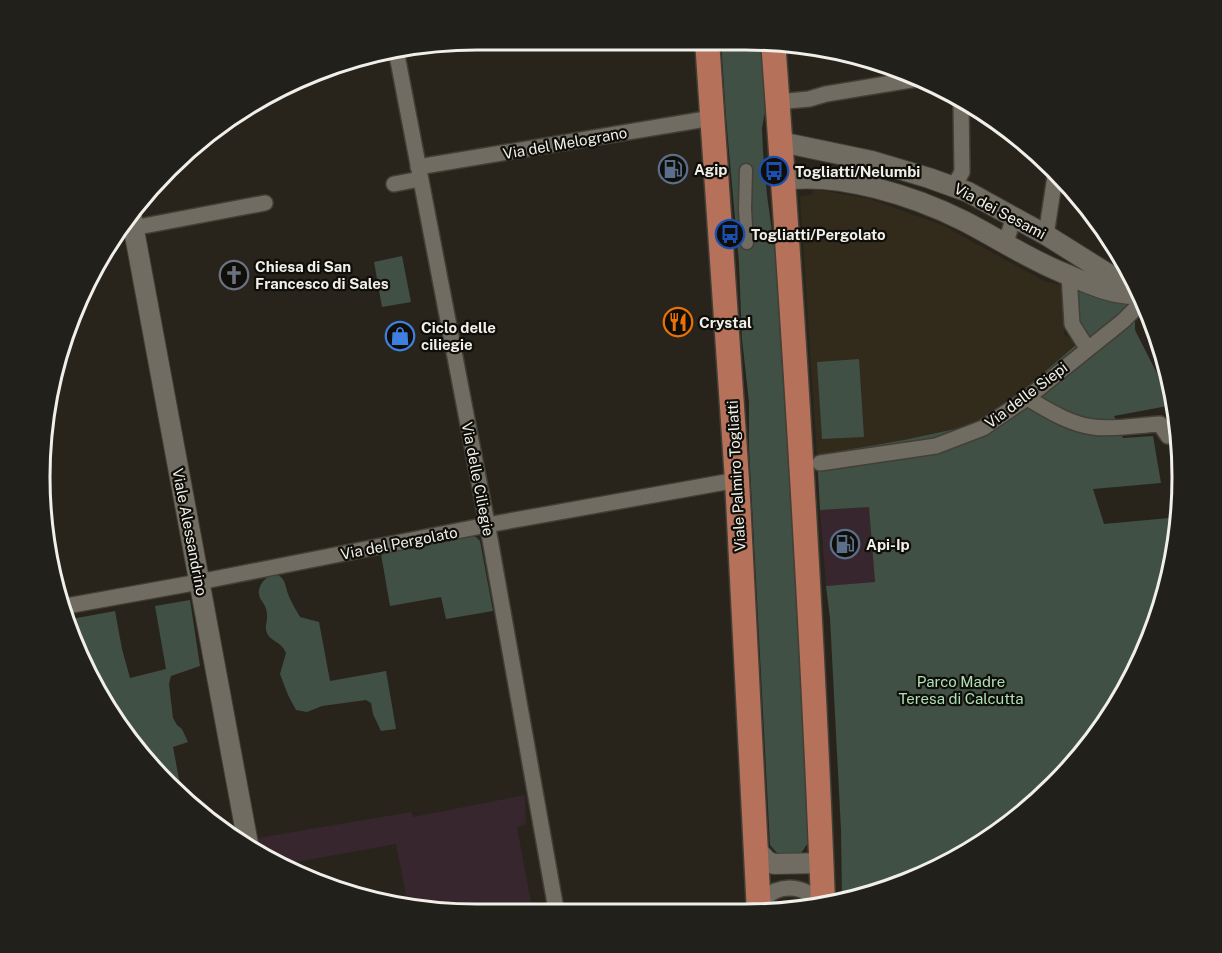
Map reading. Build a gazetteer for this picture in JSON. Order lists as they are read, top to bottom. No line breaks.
{"streets":{"main road":["Viale Palmiro Togliatti"],"street":["Via del Melograno","Via dei Sesami","Via delle Siepi","Via delle Ciliegie","Viale Alessandrino","Via del Pergolato"]},"crossings":[["Via del Melograno","Viale Palmiro Togliatti"],["Via del Melograno","Via delle Ciliegie"],["Viale Palmiro Togliatti","Via del Pergolato"],["Via delle Ciliegie","Via del Pergolato"],["Viale Alessandrino","Via del Pergolato"]],"parks":["Parco Madre Teresa di Calcutta"],"places":{"fuel station":["Agip","Api-Ip"],"bus stop":["Togliatti/Nelumbi","Togliatti/Pergolato"],"church":["Chiesa di San Francesco di Sales"],"restaurant":["Crystal"],"shop":["Ciclo delle ciliegie"]}}
